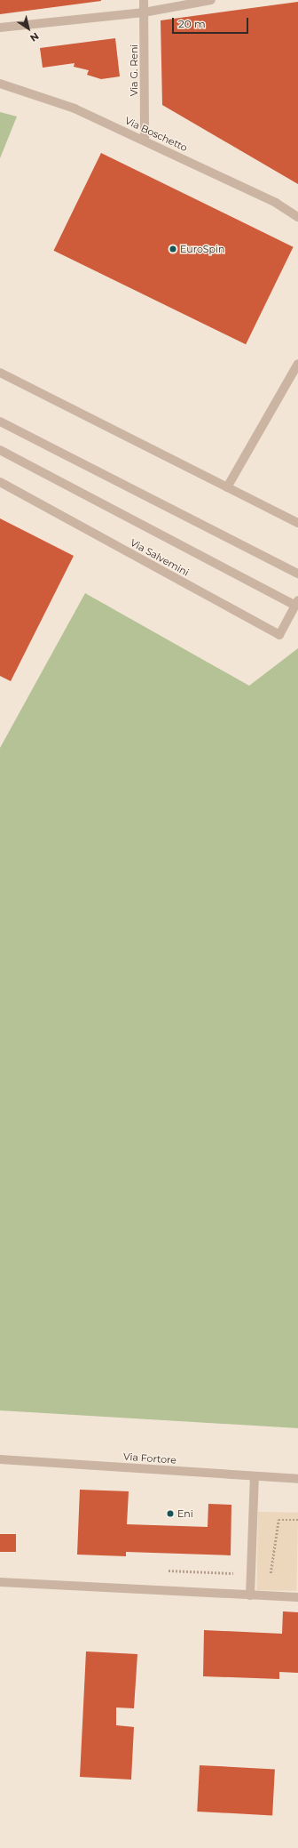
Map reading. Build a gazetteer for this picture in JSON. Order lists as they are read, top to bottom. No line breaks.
{"streets":{"street":["Via G. Reni","Via Boschetto","Via Salvemini","Via Fortore"]},"crossings":[["Via G. Reni","Via Boschetto"]],"places":["EuroSpin","Eni"],"scale_bar":"20 m","north":"bottom right"}
